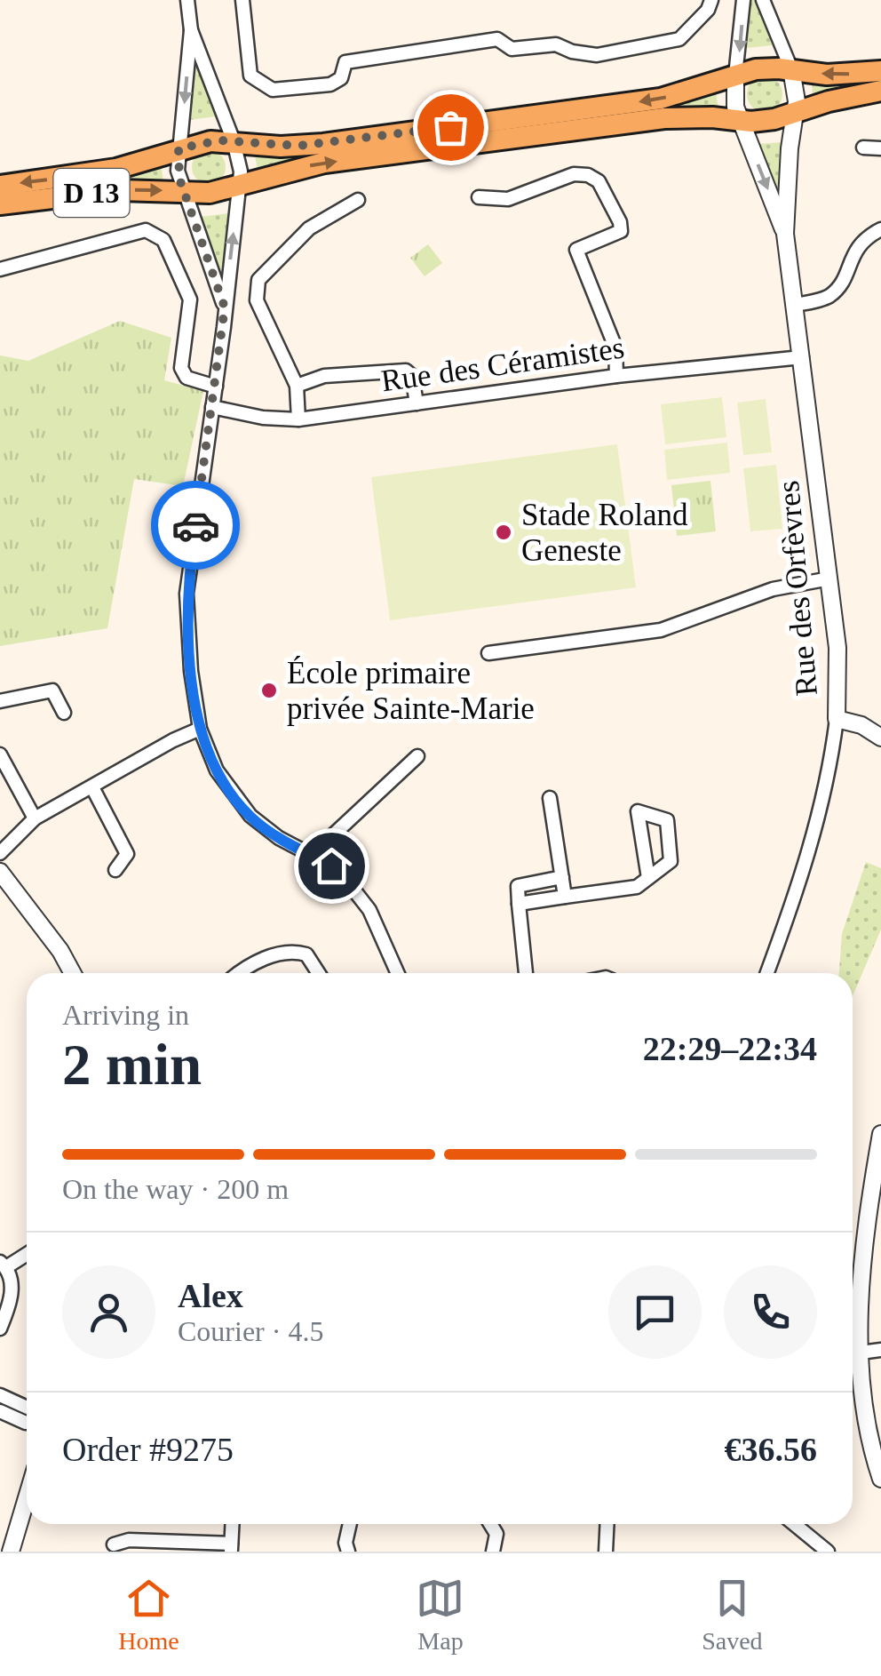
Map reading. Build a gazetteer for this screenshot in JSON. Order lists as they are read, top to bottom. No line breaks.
{"streets":{"main road":["D 13"],"street":["Rue des Céramistes","Rue des Orfèvres"]},"crossings":[["D 13","Rue des Orfèvres"],["Rue des Céramistes","Rue des Orfèvres"]],"places":["Stade Roland Geneste","École primaire privée Sainte-Marie"],"page":{"heading":["2 min","Arriving in","22:29–22:34"],"panel":["Alex","Courier · 4.5","Order #9275","€36.56"],"bar":"On the way · 200 m","tabs":["Home","Map","Saved"]}}
